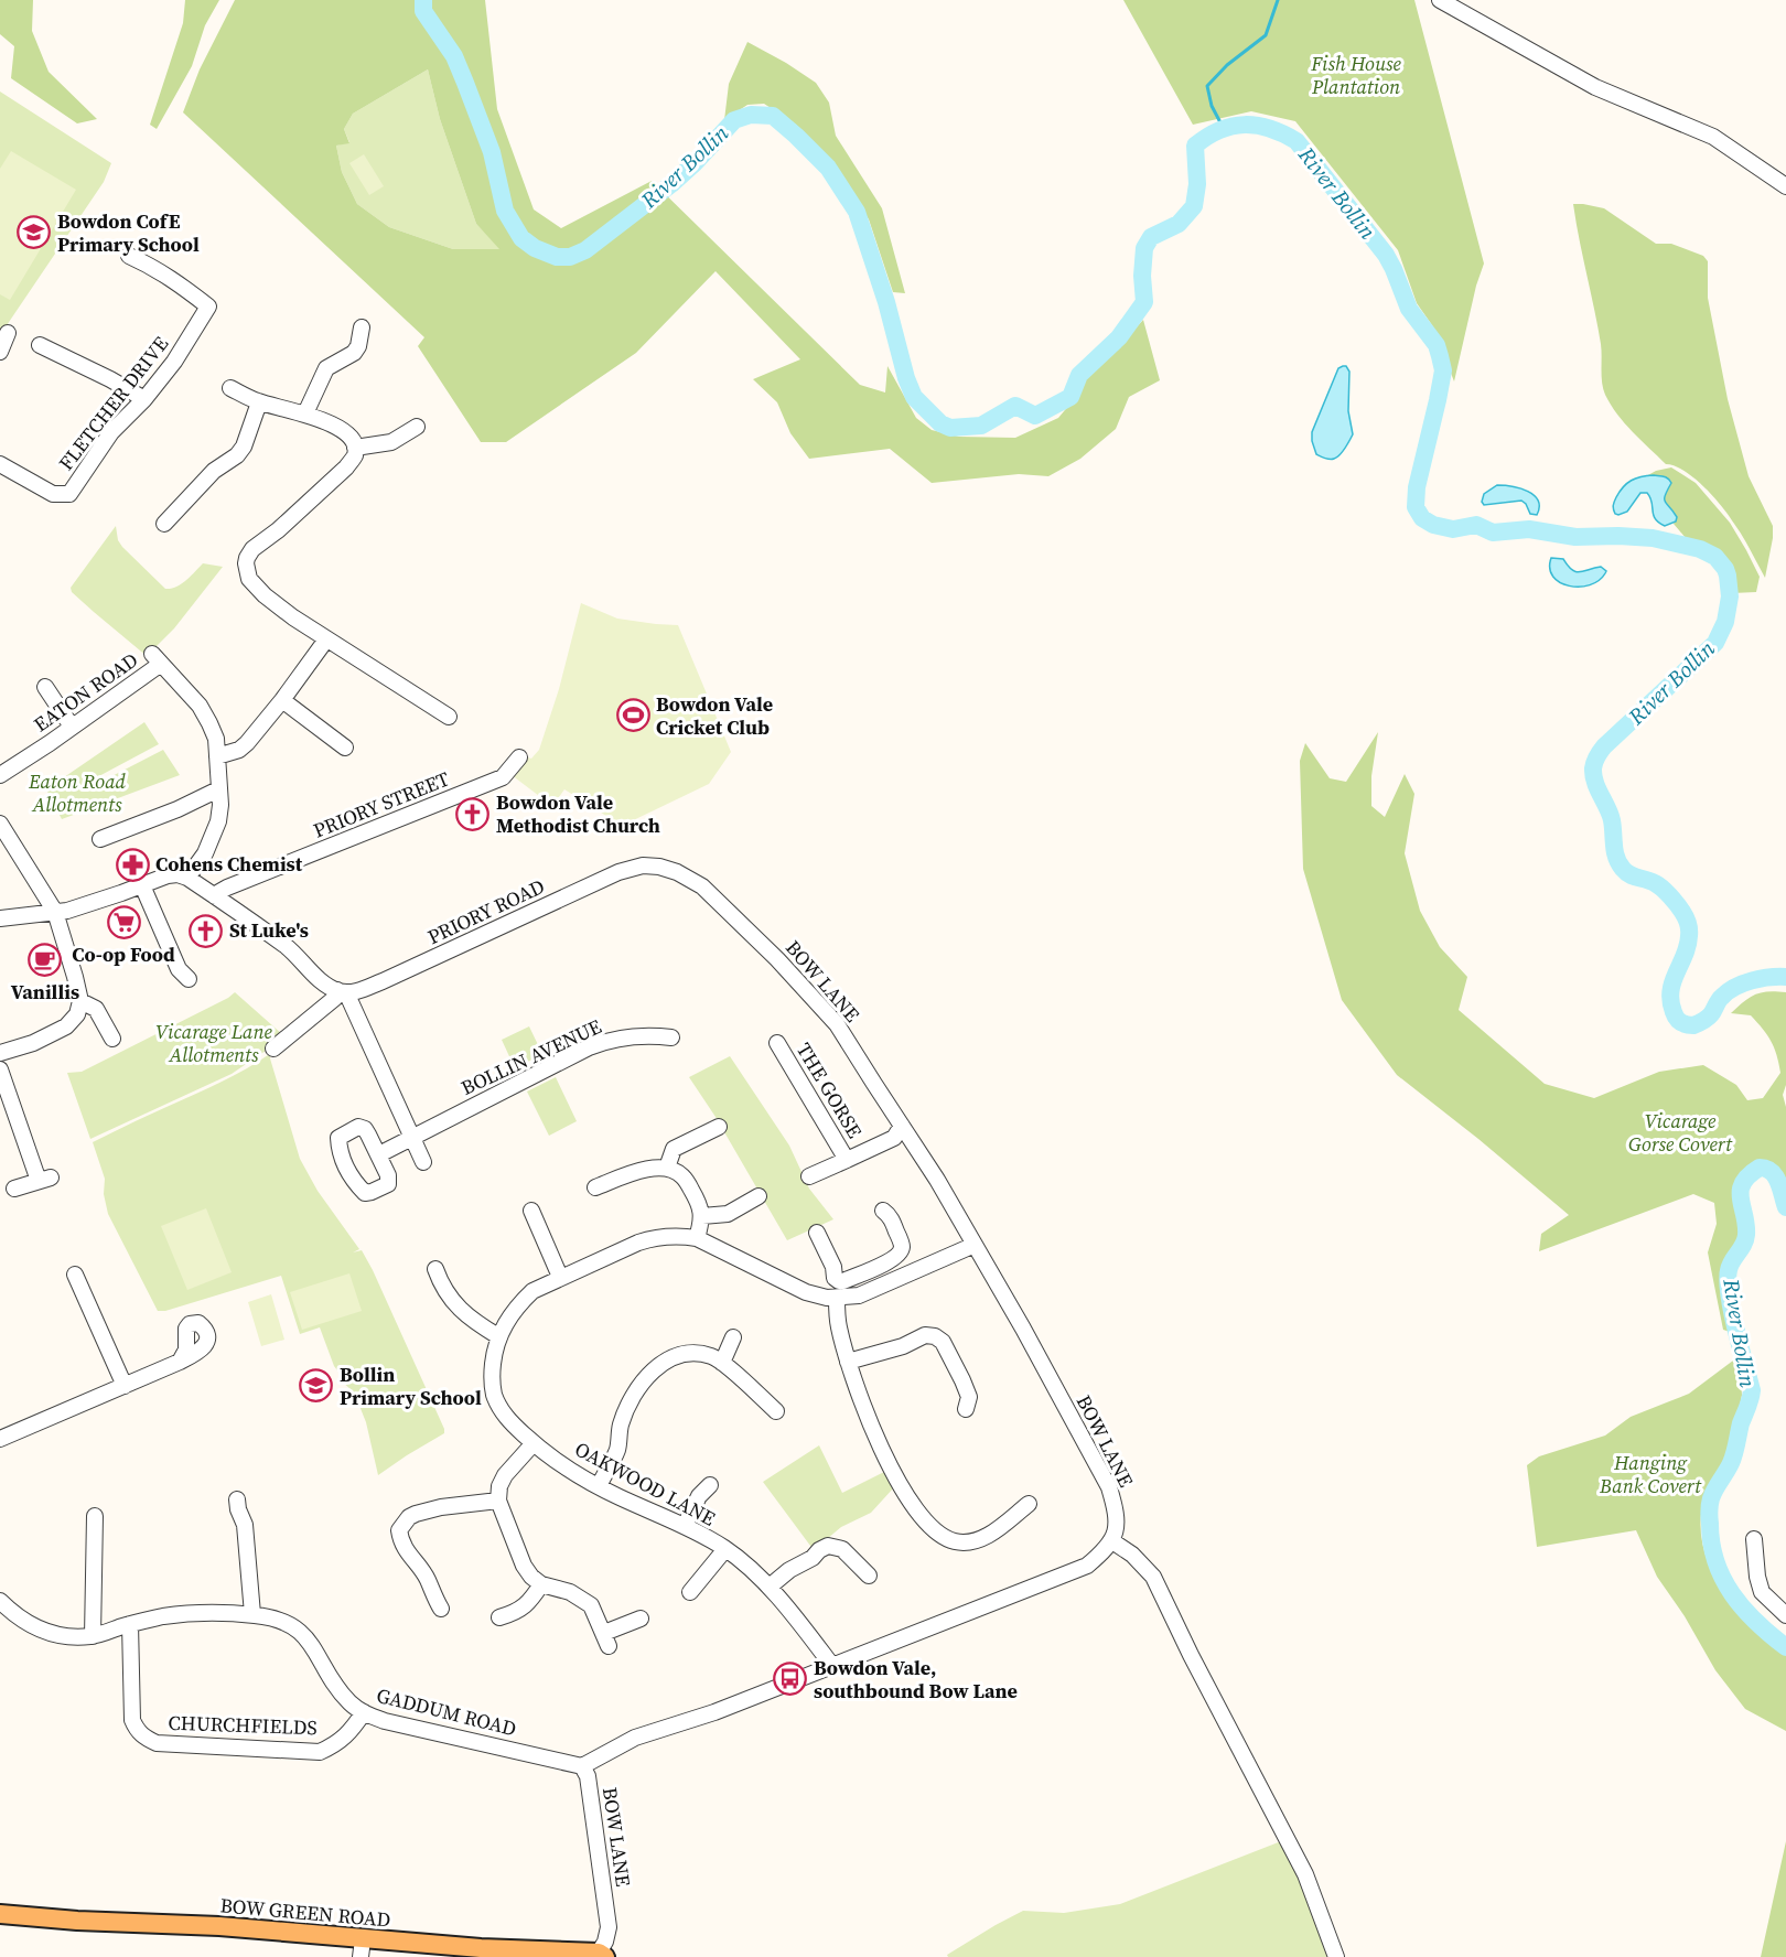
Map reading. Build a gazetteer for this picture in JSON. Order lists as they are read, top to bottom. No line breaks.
{"streets":{"main road":["BOW GREEN ROAD"],"street":["FLETCHER DRIVE","EATON ROAD","PRIORY STREET","PRIORY ROAD","BOW LANE","BOLLIN AVENUE","THE GORSE","OAKWOOD LANE","GADDUM ROAD","CHURCHFIELDS"]},"crossings":[["PRIORY ROAD","BOW LANE"],["BOW LANE","THE GORSE"],["BOW LANE","OAKWOOD LANE"],["BOW LANE","GADDUM ROAD"],["BOW LANE","BOW GREEN ROAD"],["GADDUM ROAD","CHURCHFIELDS"]],"water":["River Bollin"],"parks":["Fish House Plantation","Eaton Road Allotments","Vicarage Lane Allotments","Vicarage Gorse Covert","Hanging Bank Covert"],"places":{"school or university":["Bowdon CofE Primary School","Bollin Primary School"],"sports":["Bowdon Vale Cricket Club"],"church":["Bowdon Vale Methodist Church","St Luke's"],"pharmacy":["Cohens Chemist"],"supermarket":["Co-op Food"],"cafe":["Vanillis"],"bus stop":["Bowdon Vale, southbound Bow Lane"]}}
